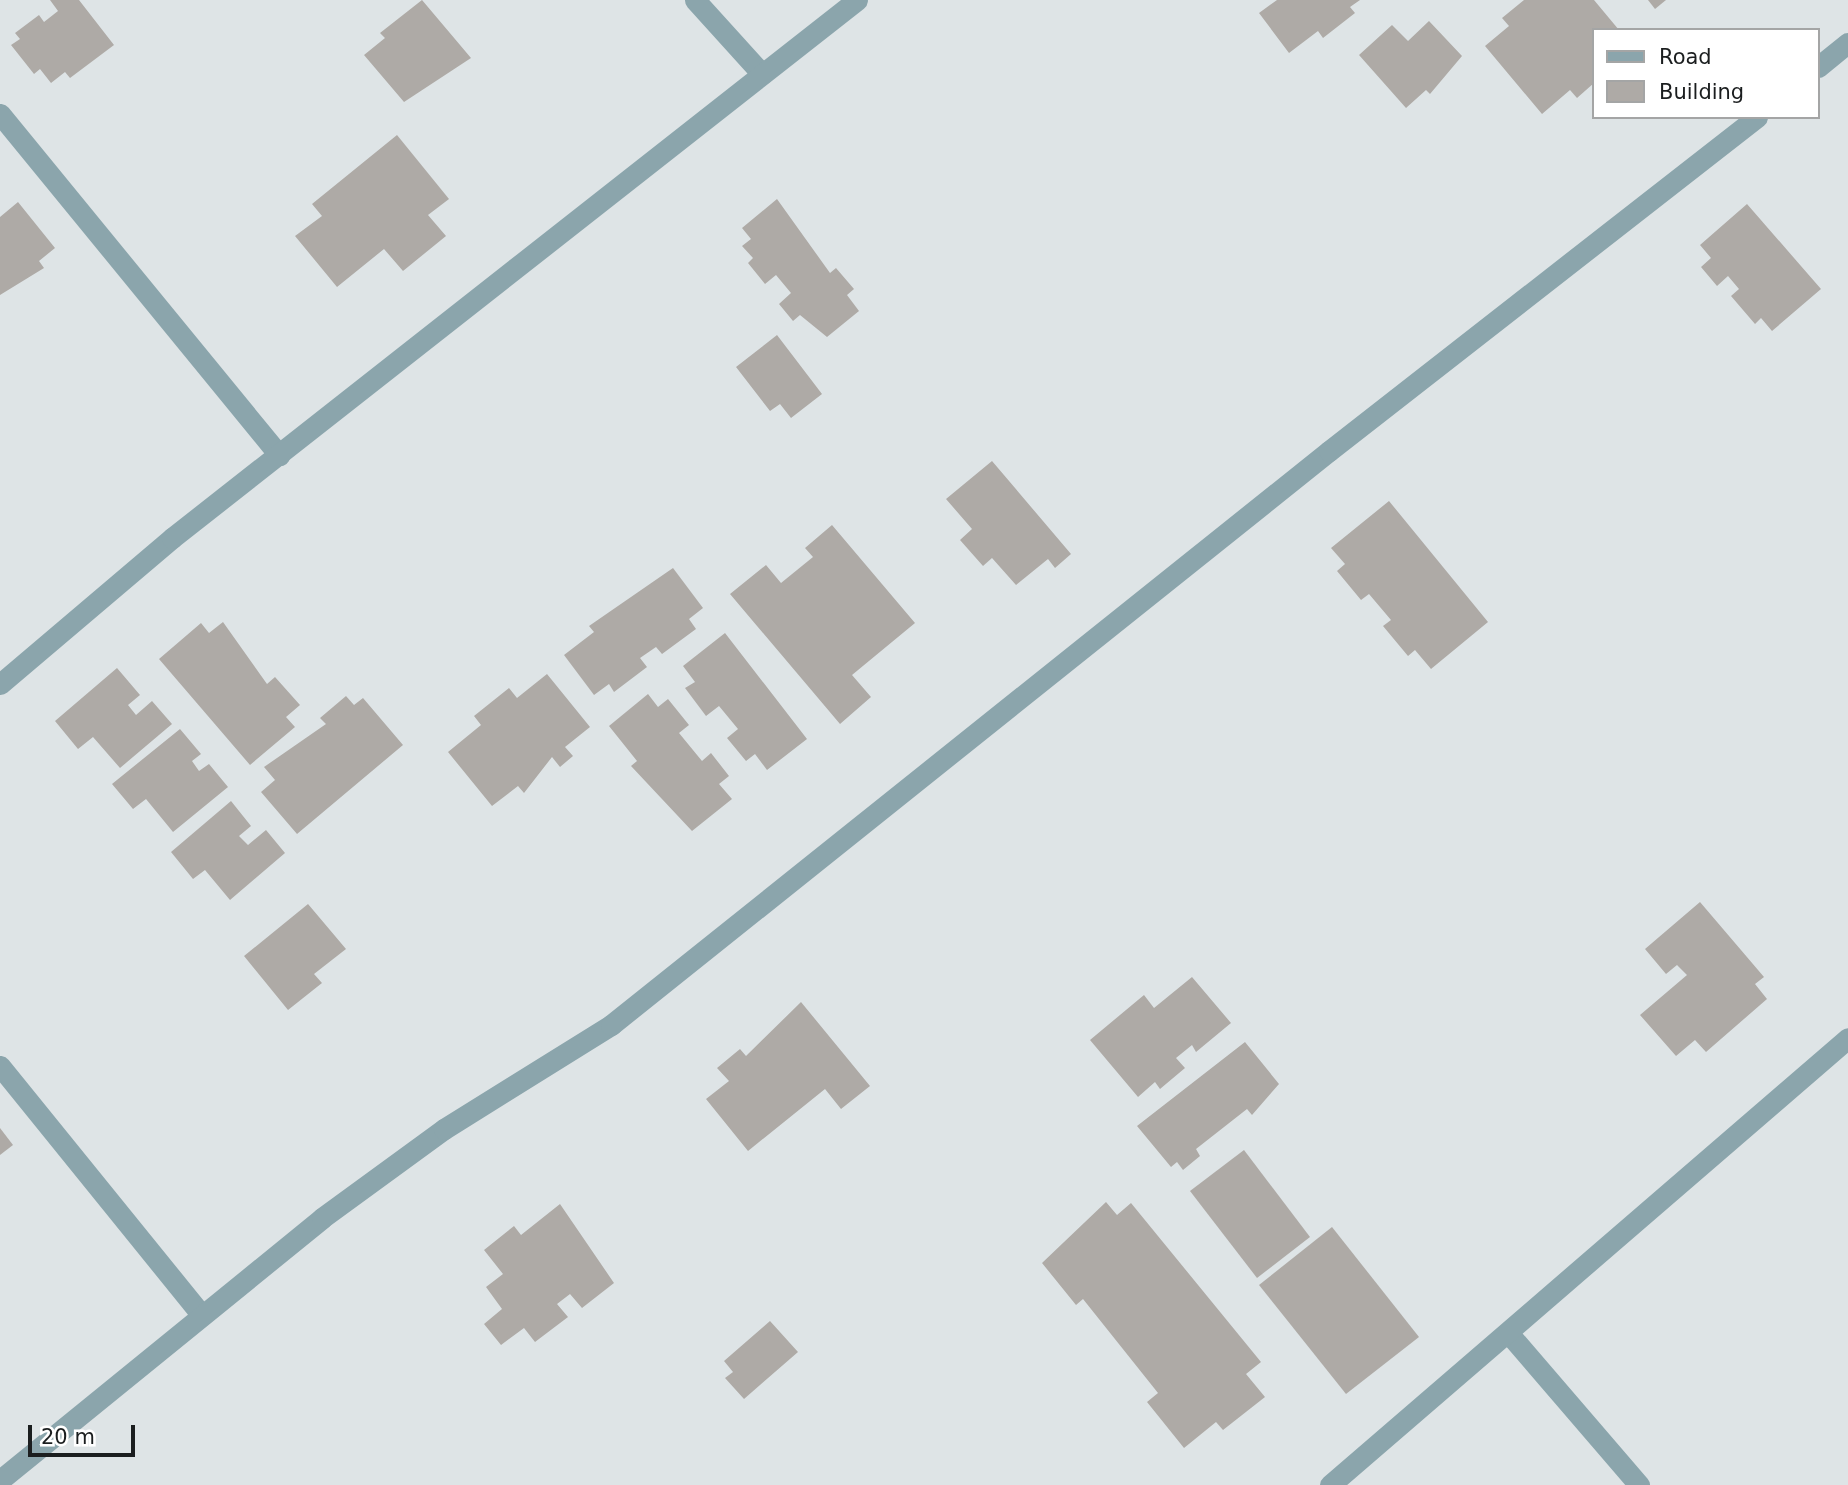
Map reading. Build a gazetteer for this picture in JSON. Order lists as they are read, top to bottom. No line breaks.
{"legend":["Road","Building"],"scale_bar":"20 m"}
